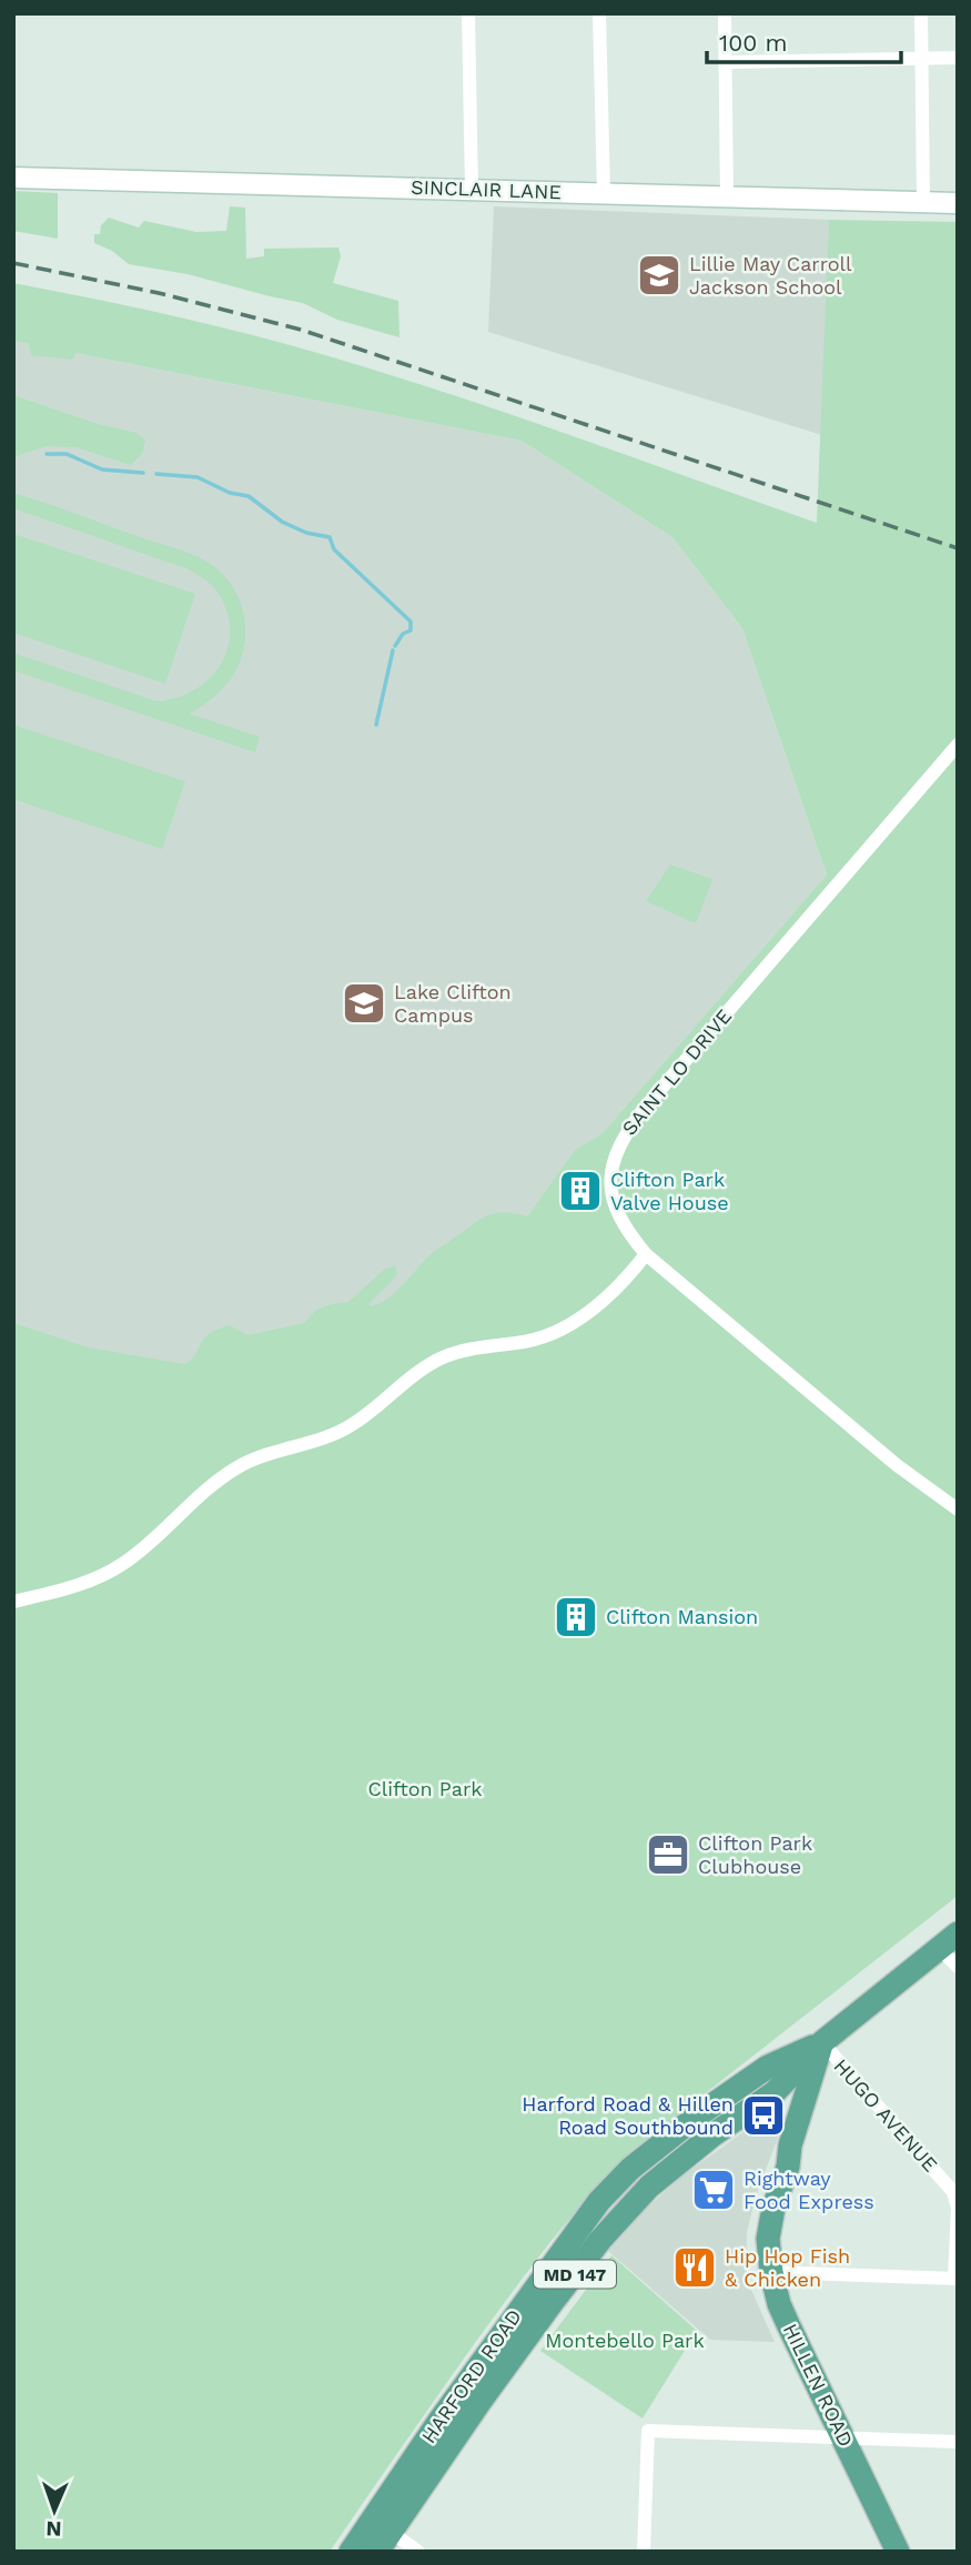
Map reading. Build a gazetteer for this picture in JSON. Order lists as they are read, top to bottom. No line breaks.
{"streets":{"main road":["SINCLAIR LANE","MD 147","HARFORD ROAD","HILLEN ROAD"],"street":["SAINT LO DRIVE","HUGO AVENUE"]},"crossings":[["HUGO AVENUE","HARFORD ROAD"],["HUGO AVENUE","HILLEN ROAD"],["HARFORD ROAD","HILLEN ROAD"]],"parks":["Clifton Park","Montebello Park"],"places":{"school or university":["Lillie May Carroll Jackson School","Lake Clifton Campus"],"building":["Clifton Park Valve House","Clifton Mansion"],"office":["Clifton Park Clubhouse"],"bus stop":["Harford Road & Hillen Road Southbound"],"supermarket":["Rightway Food Express"],"restaurant":["Hip Hop Fish & Chicken"]},"scale_bar":"100 m","north":"bottom"}
